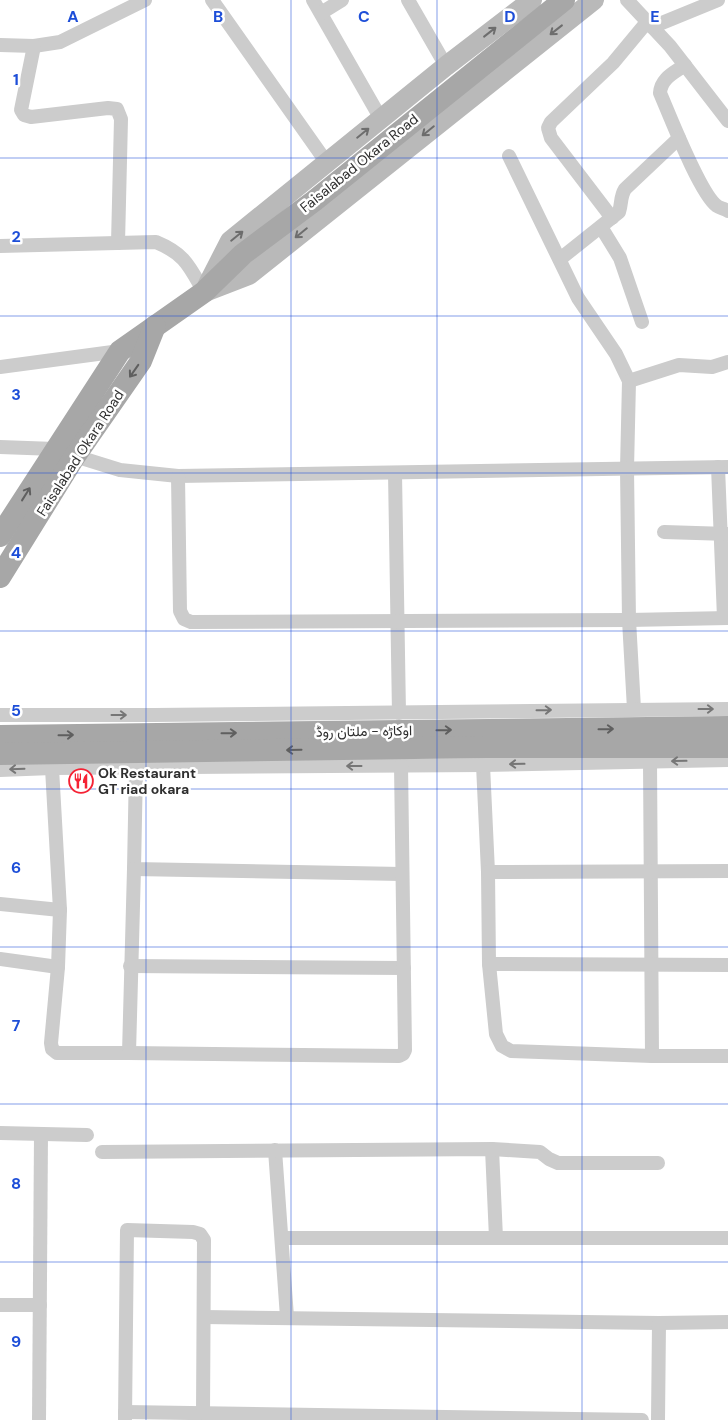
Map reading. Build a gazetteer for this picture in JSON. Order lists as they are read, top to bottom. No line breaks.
{"streets":{"main road":["Faisalabad Okara Road","اوکاڑہ - ملتان روڈ"]},"places":{"restaurant":["Ok Restaurant GT riad okara"]},"grid":{"columns":["A","B","C","D","E"],"rows":["1","2","3","4","5","6","7","8","9"]}}
